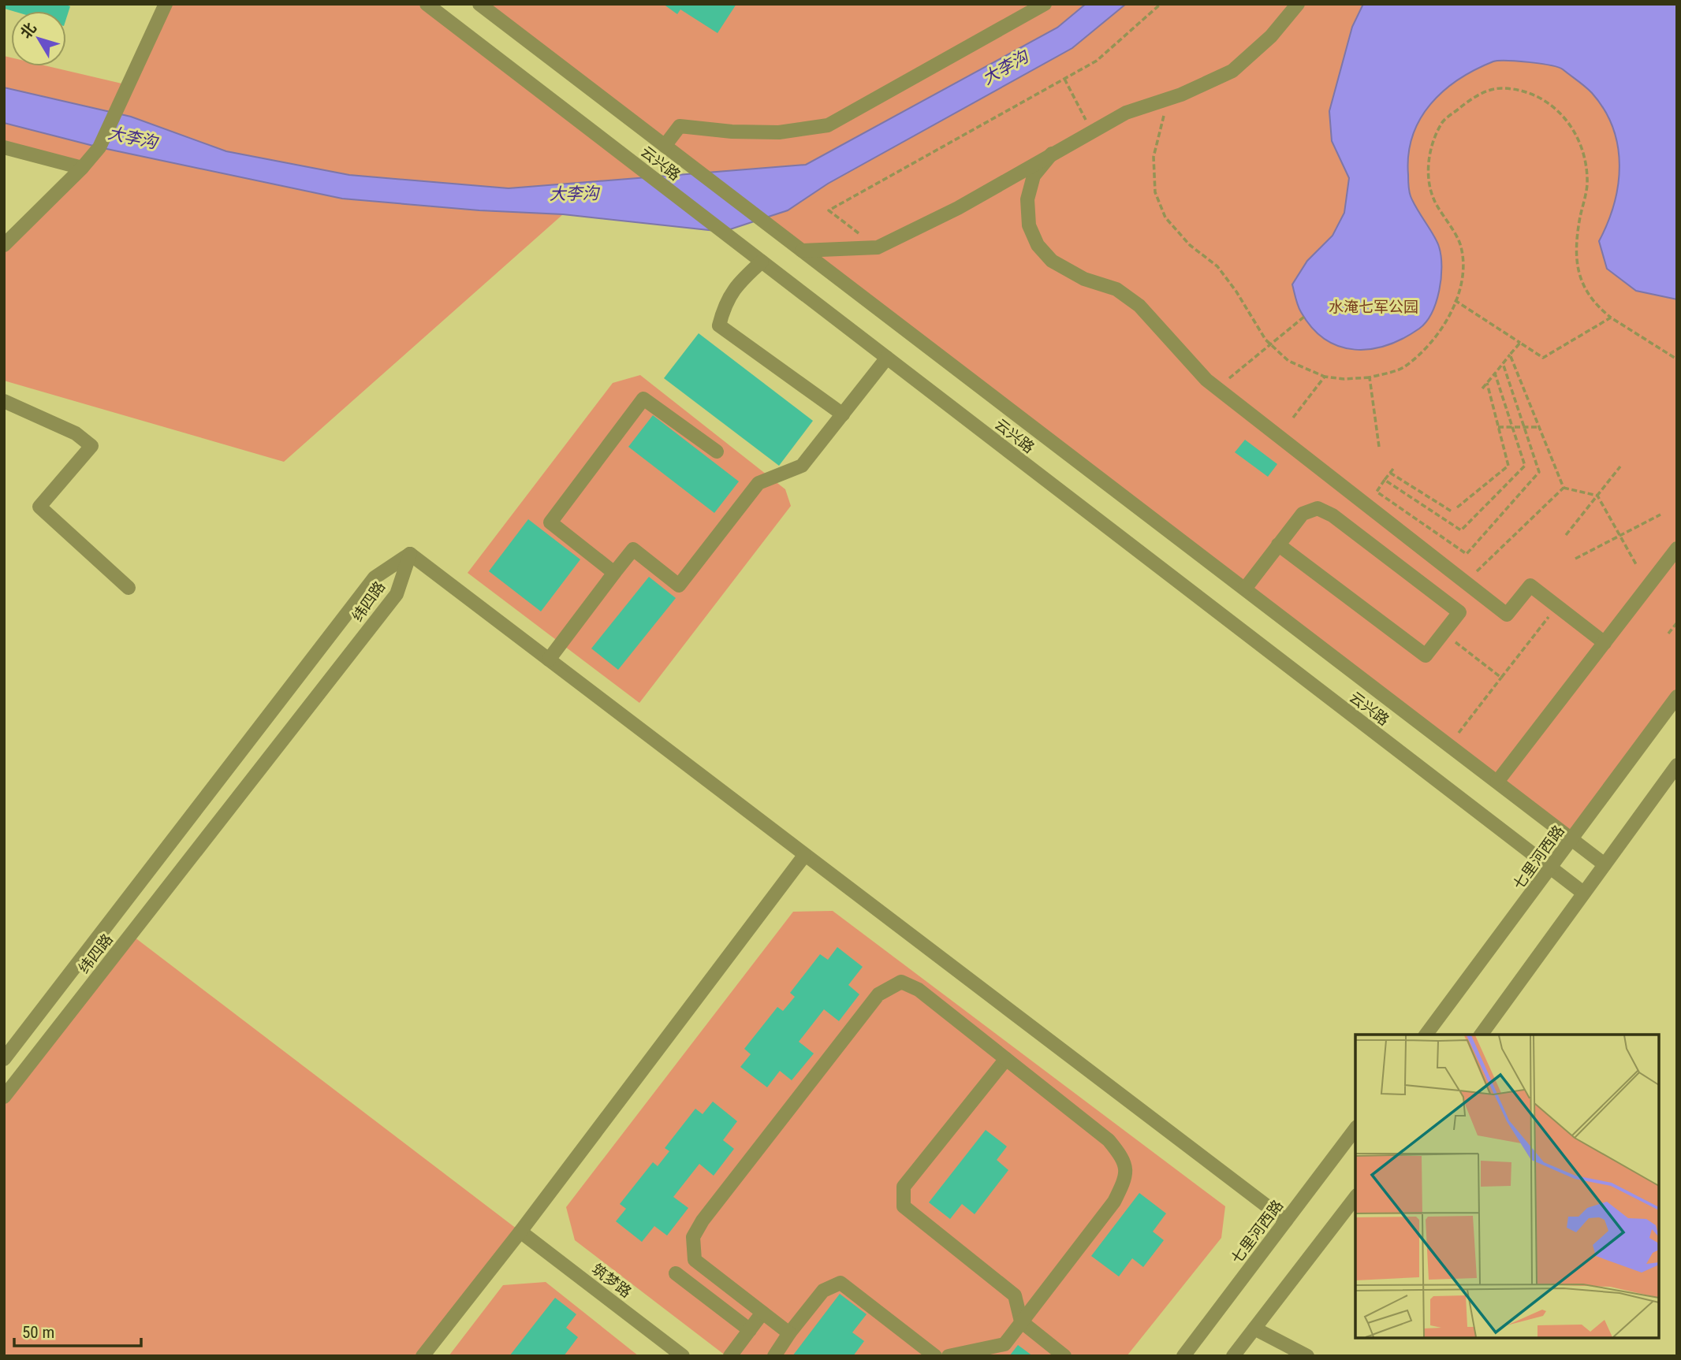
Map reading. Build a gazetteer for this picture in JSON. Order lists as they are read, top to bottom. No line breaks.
{"streets":{"street":["云兴路","纬四路","七里河西路","筑梦路"]},"crossings":[["云兴路","七里河西路"]],"water":["大李沟"],"parks":["水淹七军公园"],"scale_bar":"50 m","north":"top left"}
